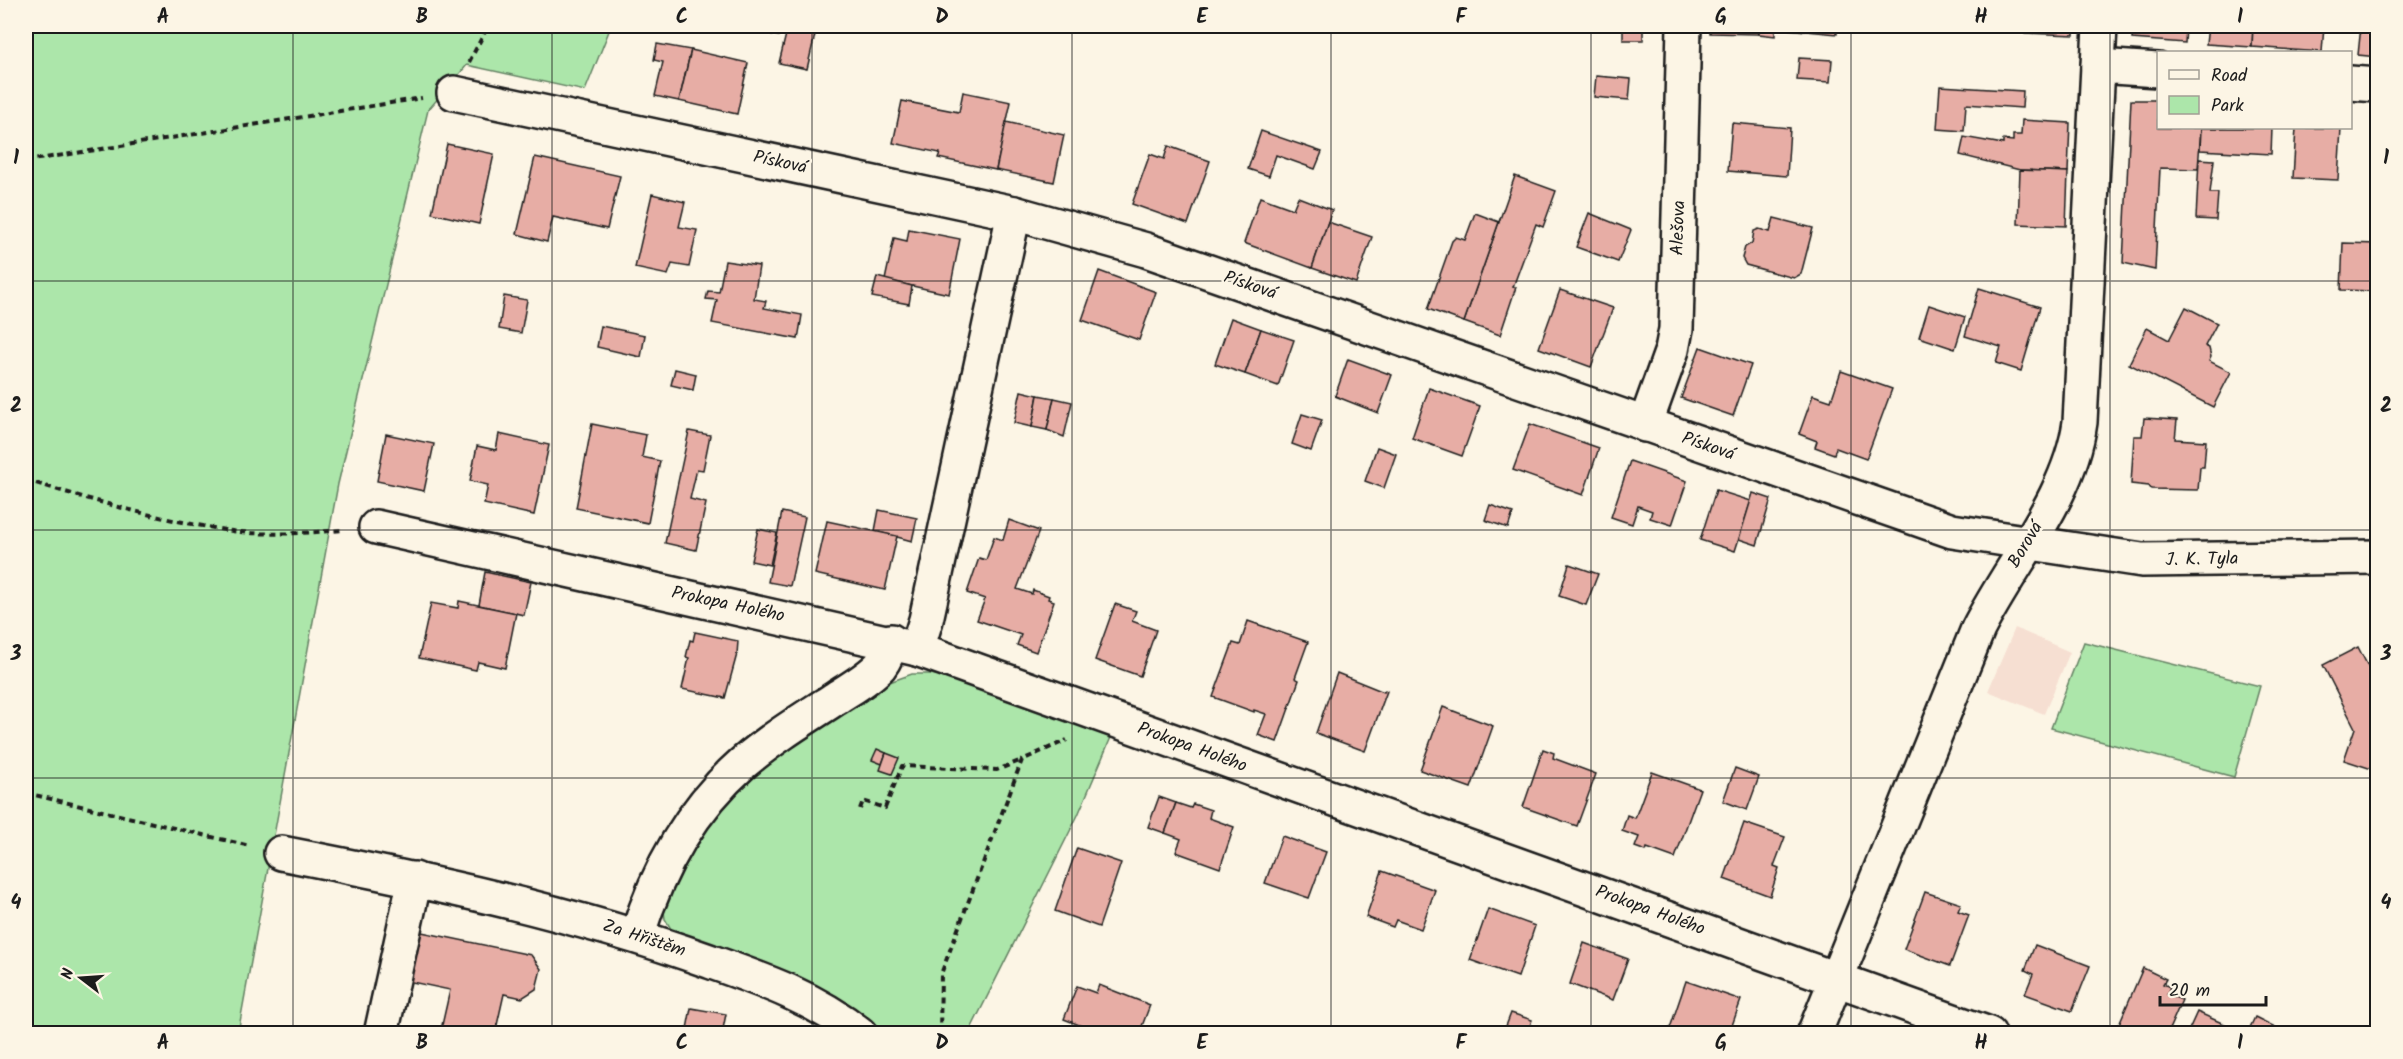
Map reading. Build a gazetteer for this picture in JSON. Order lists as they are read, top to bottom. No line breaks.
{"streets":{"street":["Písková","Alešova","Borová","J. K. Tyla","Prokopa Holého","Za Hřištěm"]},"crossings":[["Písková","Alešova"],["Písková","Borová"],["Písková","J. K. Tyla"],["Borová","J. K. Tyla"],["Borová","Prokopa Holého"]],"legend":["Road","Park"],"scale_bar":"20 m","north":"left","grid":{"columns":["A","B","C","D","E","F","G","H","I"],"rows":["1","2","3","4"]}}
